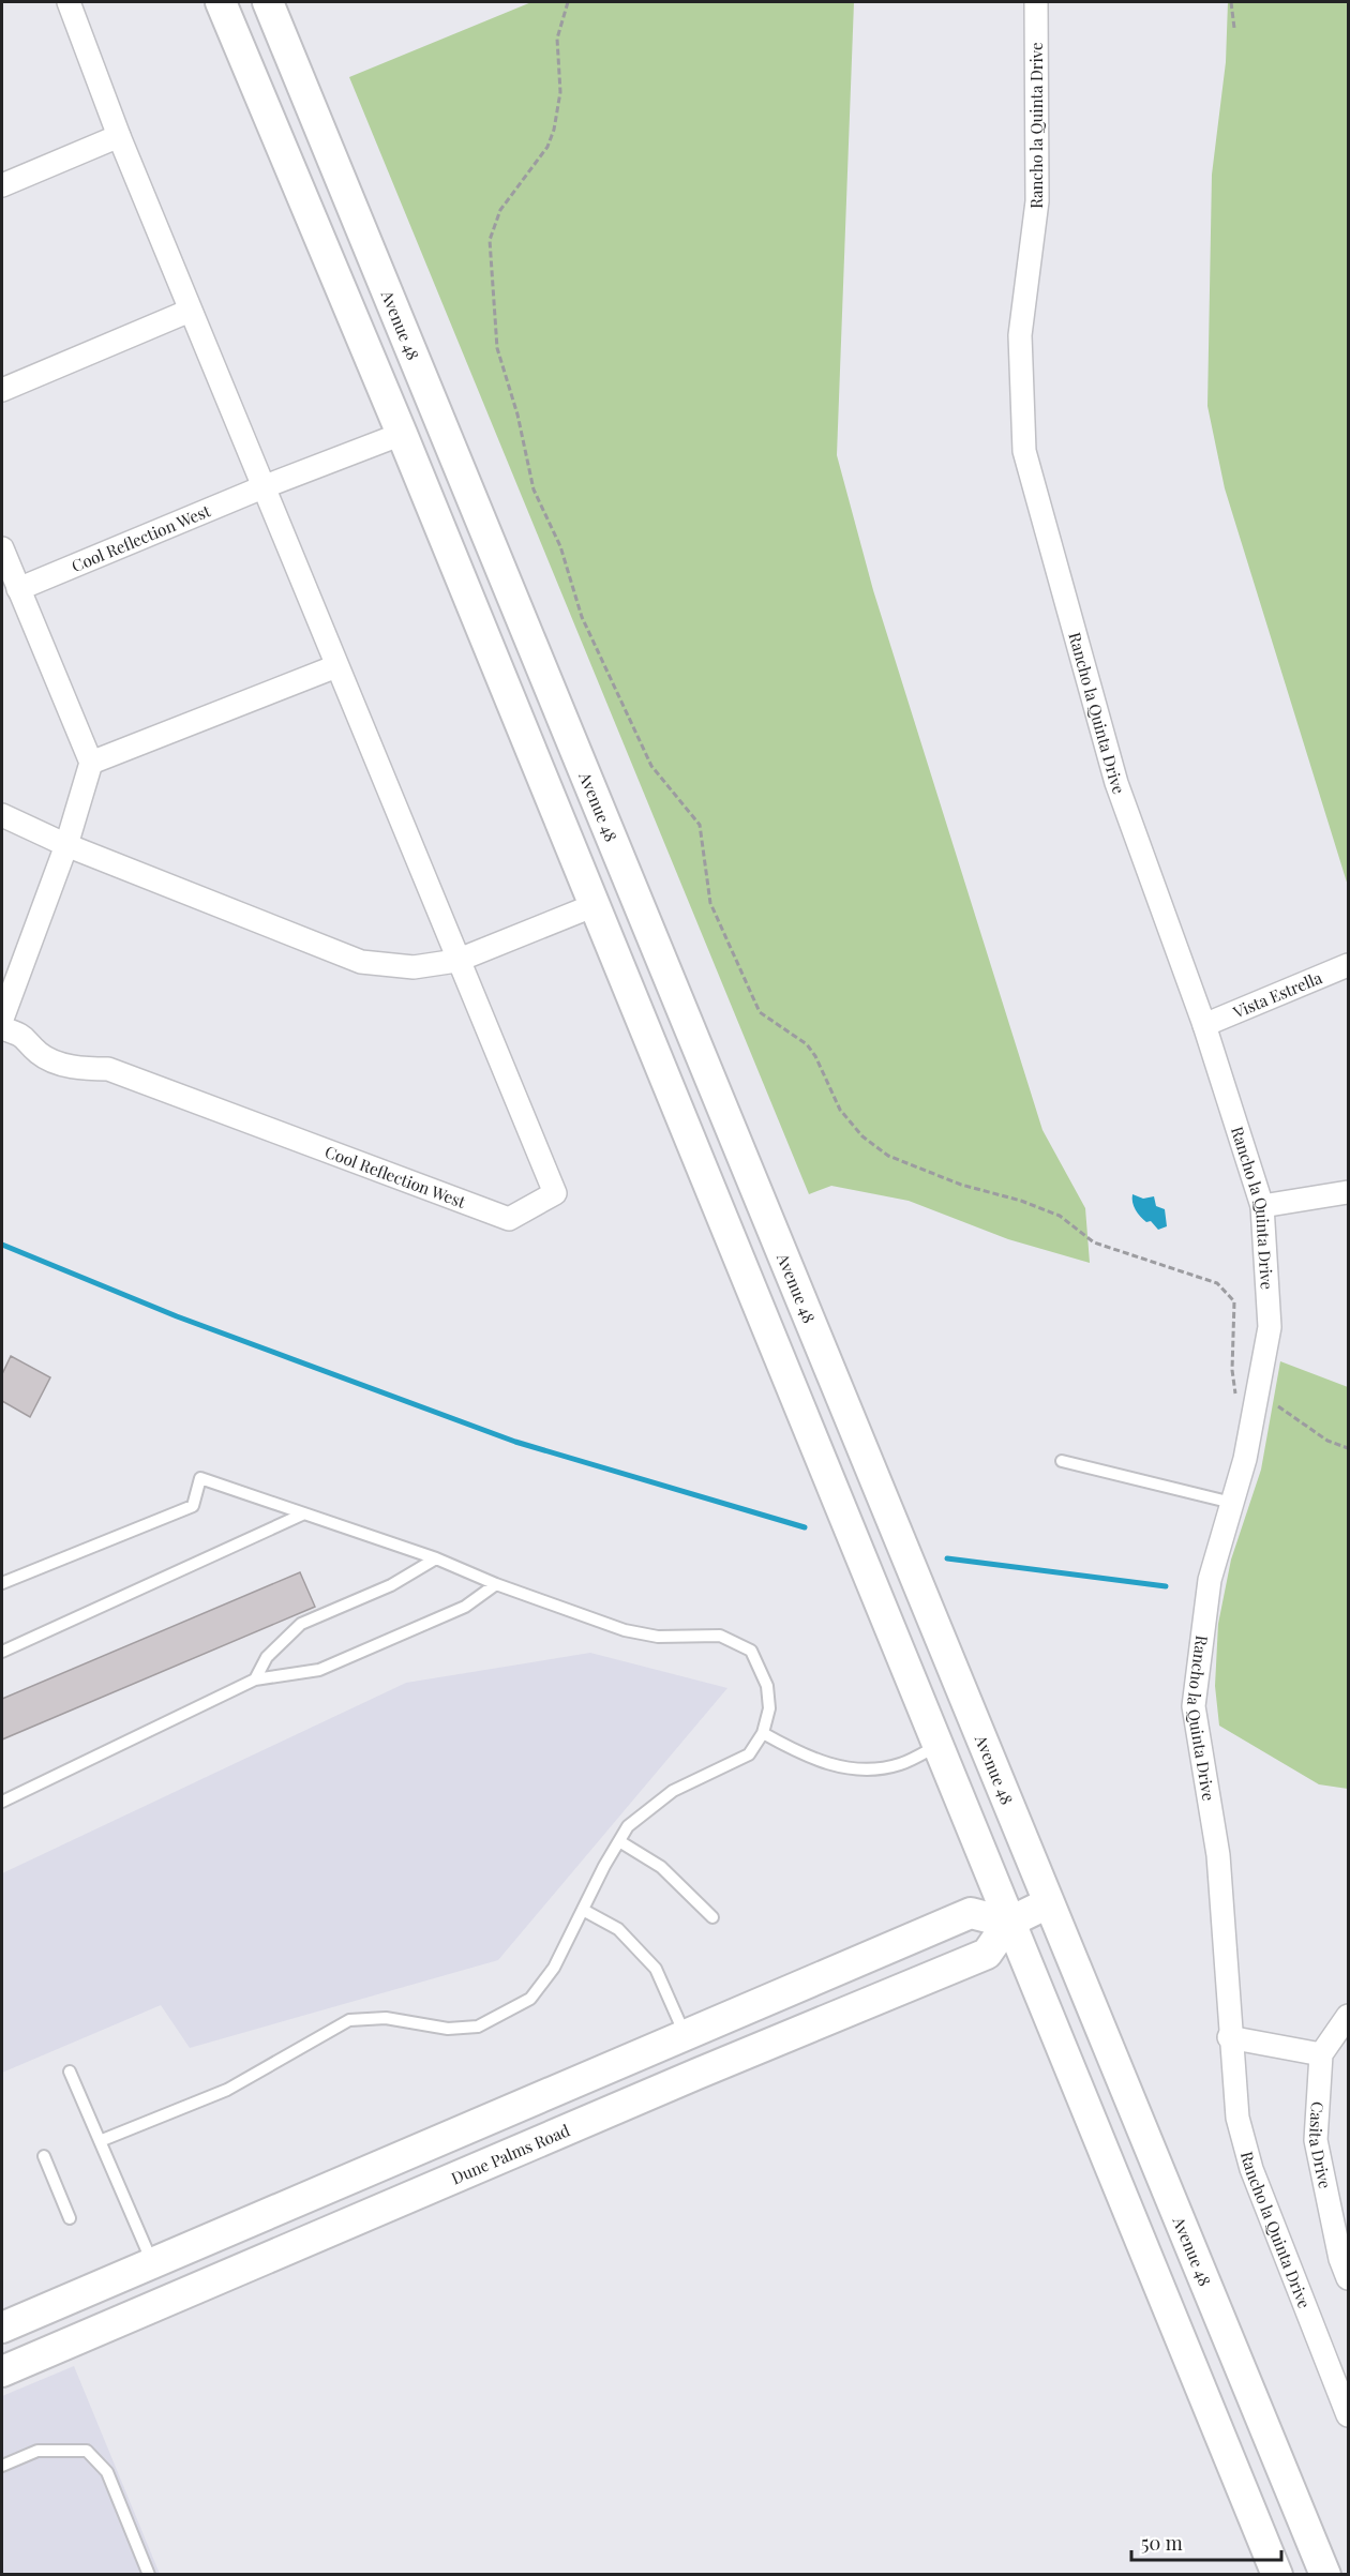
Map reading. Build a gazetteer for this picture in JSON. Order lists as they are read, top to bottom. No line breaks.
{"streets":{"main road":["Avenue 48","Dune Palms Road"],"street":["Rancho la Quinta Drive","Cool Reflection West","Vista Estrella","Casita Drive"]},"crossings":[["Rancho la Quinta Drive","Vista Estrella"],["Avenue 48","Dune Palms Road"]],"scale_bar":"50 m"}
